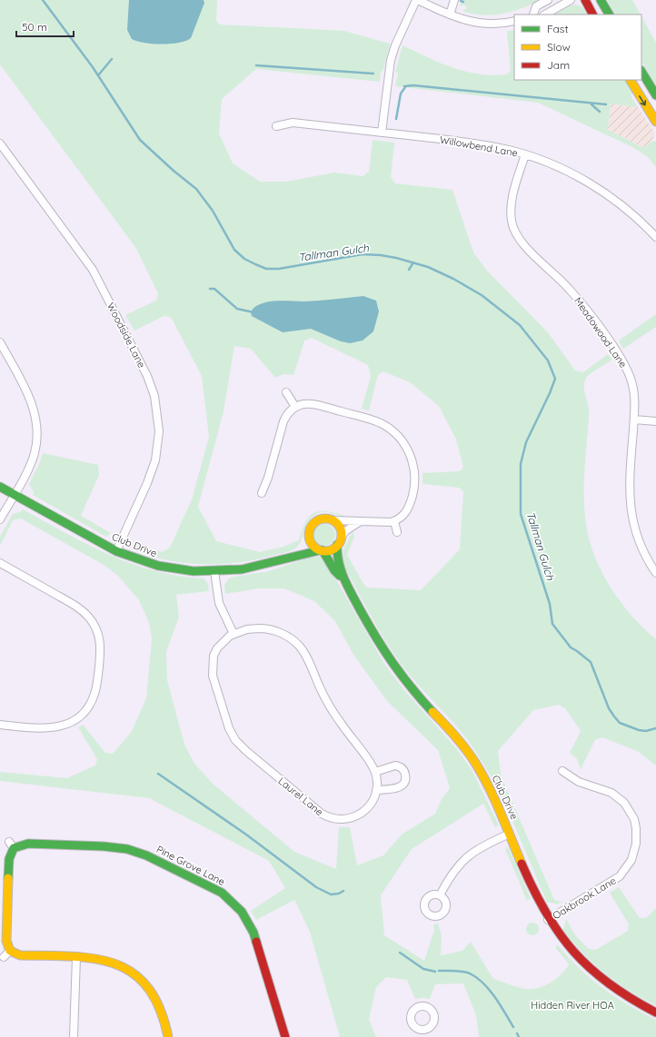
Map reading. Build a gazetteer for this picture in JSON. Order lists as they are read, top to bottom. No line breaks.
{"streets":{"street":["Willowbend Lane","Meadowood Lane","Woodside Lane","Club Drive","Laurel Lane","Pine Grove Lane","Oakbrook Lane"]},"crossings":[["Willowbend Lane","Meadowood Lane"],["Woodside Lane","Club Drive"],["Club Drive","Oakbrook Lane"]],"water":["Tallman Gulch"],"parks":["Hidden River HOA"],"legend":["Fast","Slow","Jam"],"scale_bar":"50 m"}
